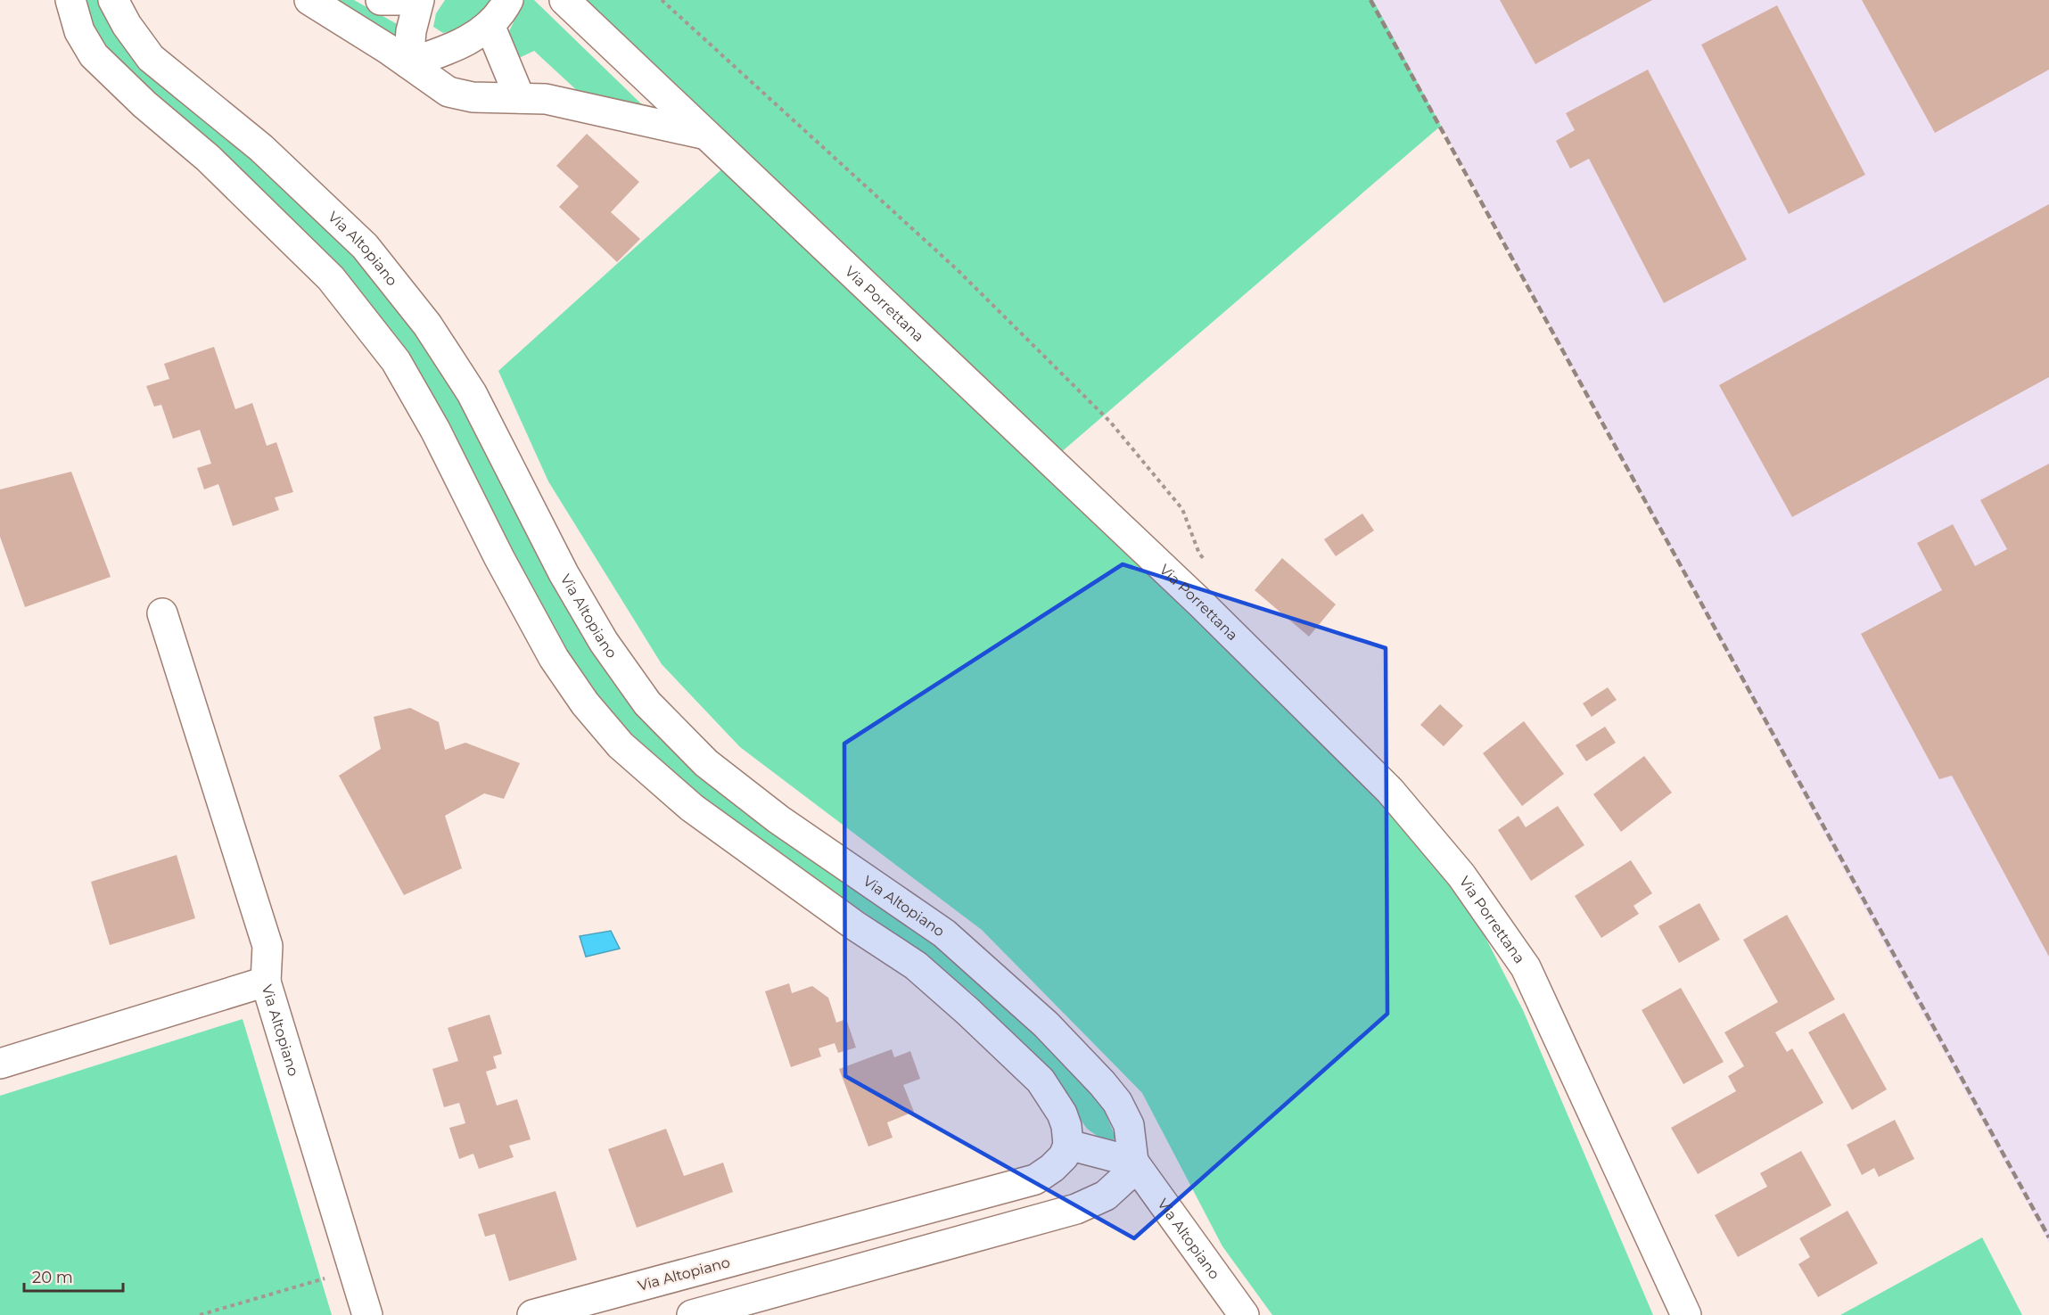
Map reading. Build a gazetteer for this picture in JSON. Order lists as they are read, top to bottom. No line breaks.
{"streets":{"street":["Via Altopiano","Via Porrettana"]},"scale_bar":"20 m"}
